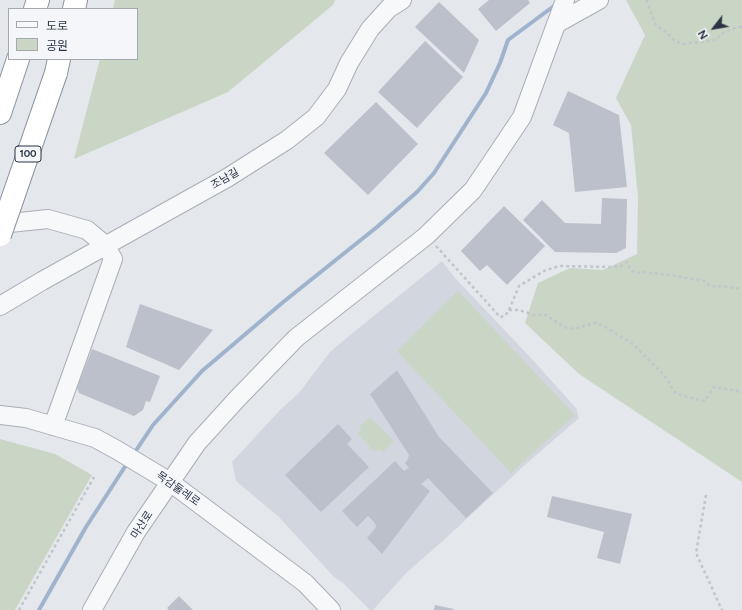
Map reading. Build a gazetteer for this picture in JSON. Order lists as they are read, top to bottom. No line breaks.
{"streets":{"highway":["100"],"street":["조남길","목감둘레로","마산로"]},"crossings":[["목감둘레로","마산로"]],"legend":["도로","공원"],"north":"bottom left"}
